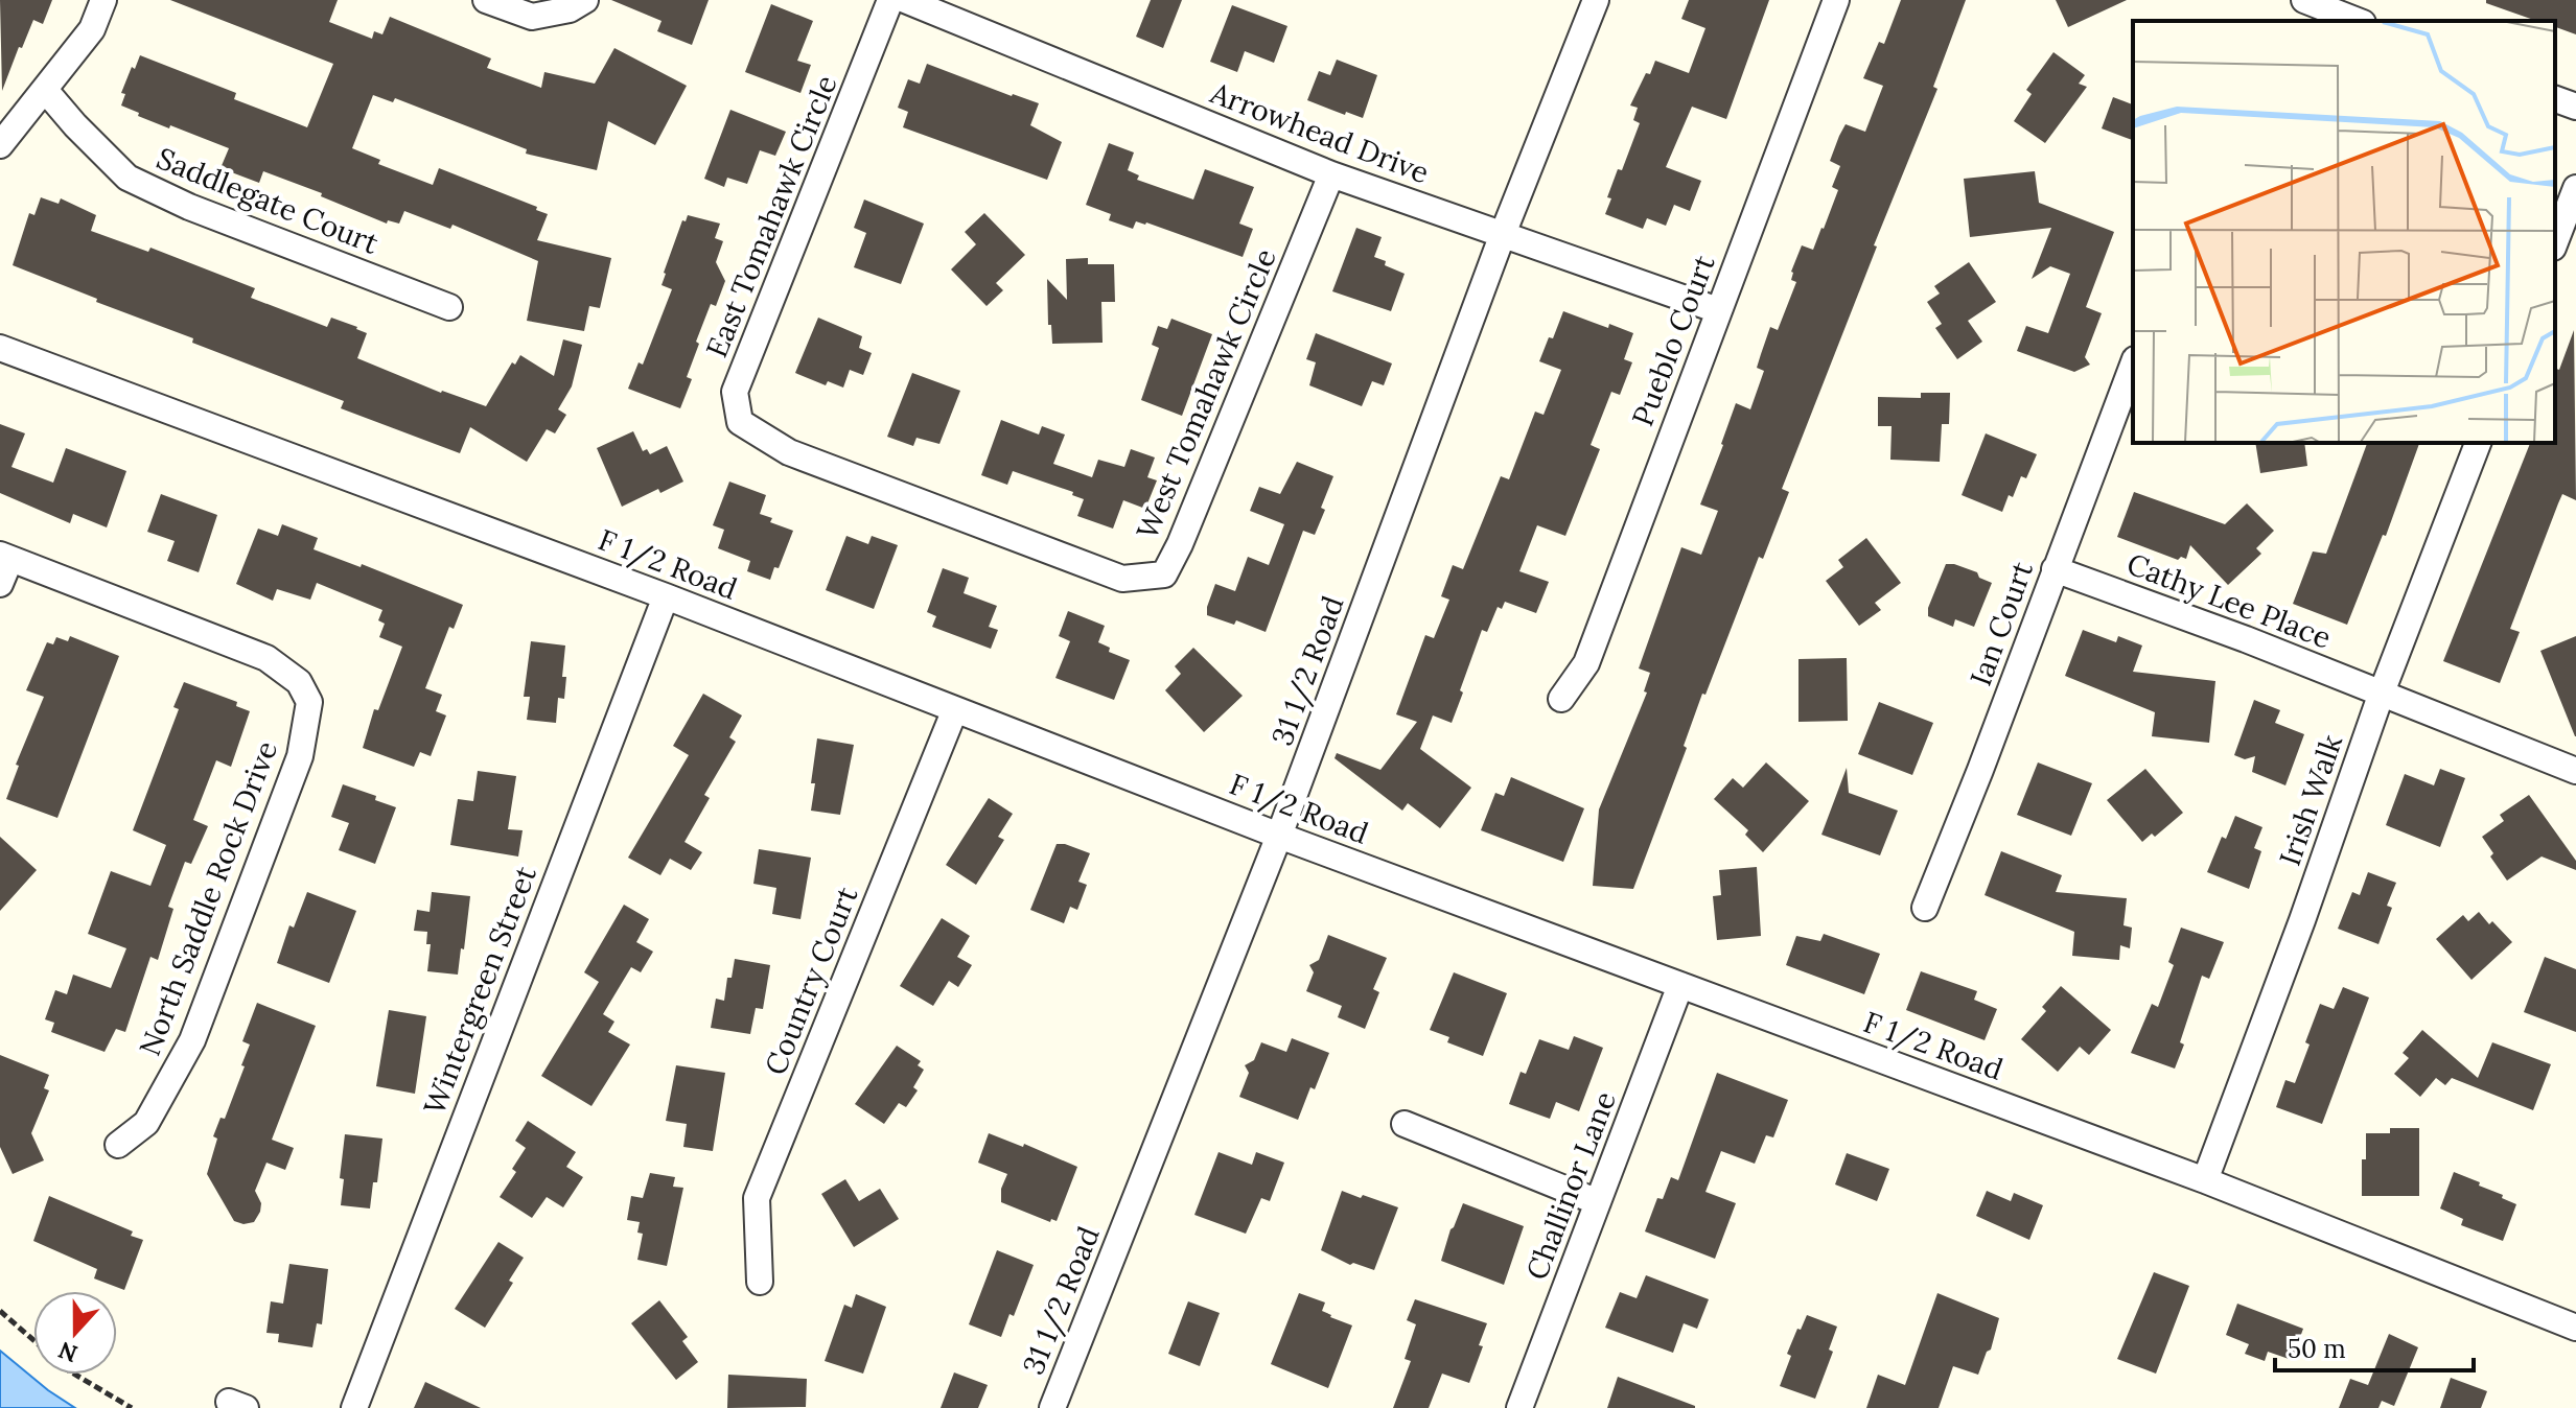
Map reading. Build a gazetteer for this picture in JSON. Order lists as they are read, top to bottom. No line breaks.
{"streets":{"street":["Arrowhead Drive","Saddlegate Court","East Tomahawk Circle","Pueblo Court","West Tomahawk Circle","F 1/2 Road","Cathy Lee Place","Ian Court","31 1/2 Road","Irish Walk","North Saddle Rock Drive","Country Court","Wintergreen Street","Challinor Lane"]},"crossings":[["Arrowhead Drive","Pueblo Court"],["Arrowhead Drive","West Tomahawk Circle"],["Arrowhead Drive","31 1/2 Road"],["East Tomahawk Circle","West Tomahawk Circle"],["F 1/2 Road","31 1/2 Road"],["F 1/2 Road","Irish Walk"],["F 1/2 Road","Country Court"],["F 1/2 Road","Wintergreen Street"],["F 1/2 Road","Challinor Lane"],["Cathy Lee Place","Ian Court"],["Cathy Lee Place","Irish Walk"]],"scale_bar":"50 m","north":"bottom"}
